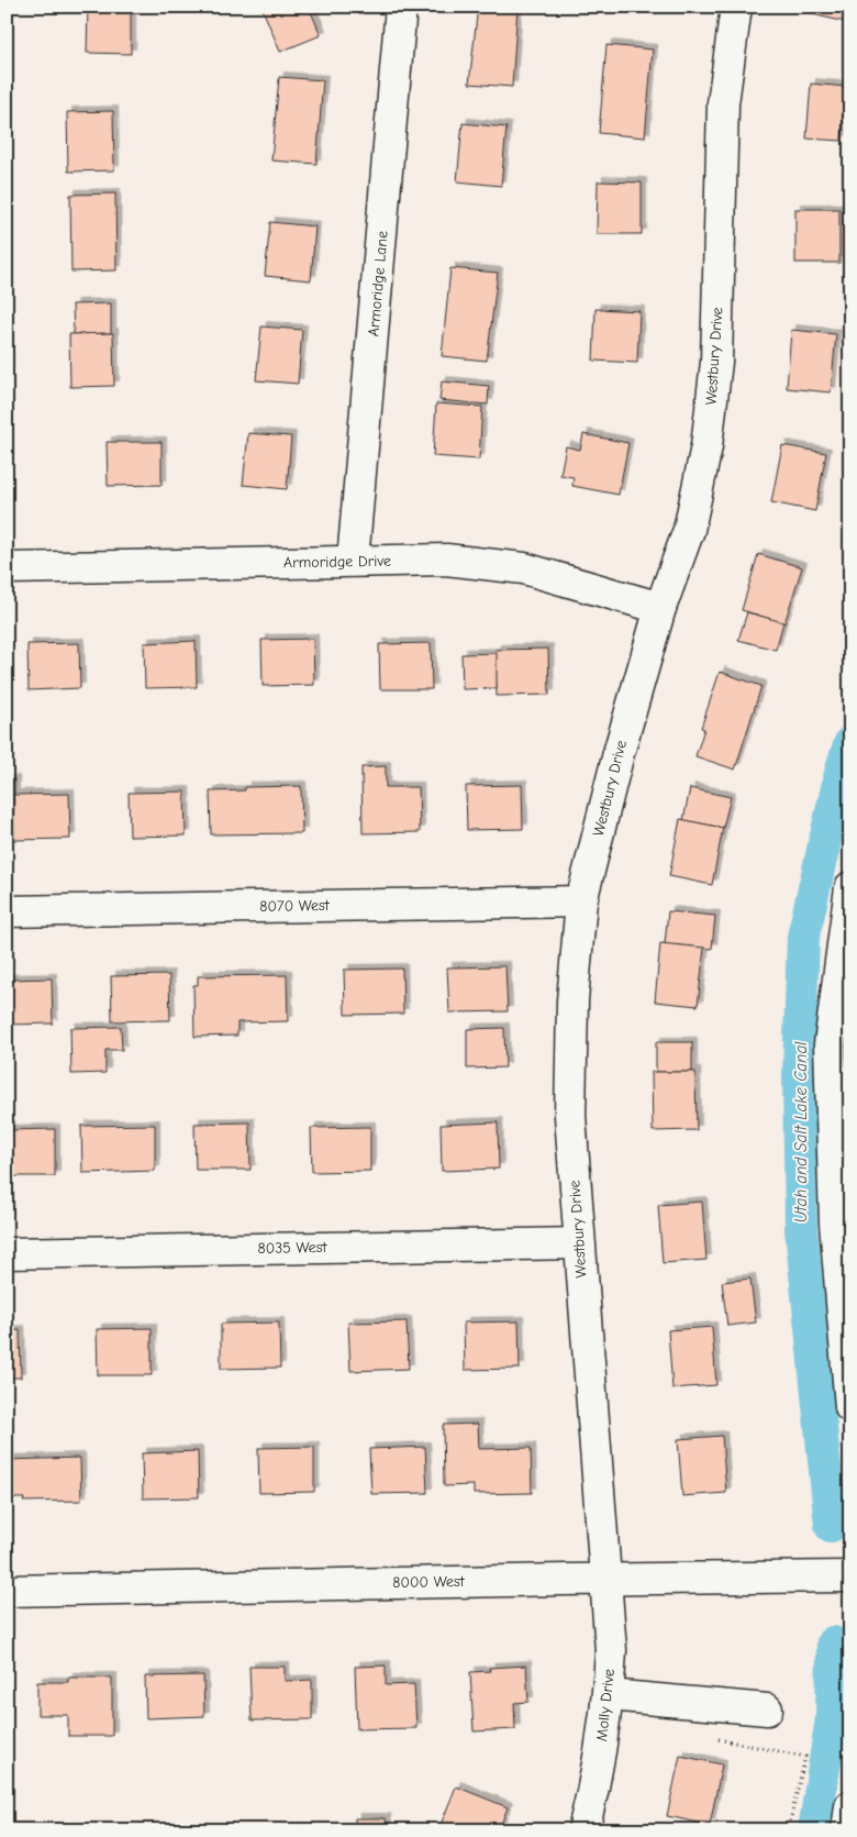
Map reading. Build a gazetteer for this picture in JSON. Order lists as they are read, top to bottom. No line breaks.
{"streets":{"street":["Armoridge Lane","Westbury Drive","Armoridge Drive","8070 West","8035 West","8000 West","Molly Drive"]},"crossings":[["Armoridge Lane","Armoridge Drive"],["Westbury Drive","Armoridge Drive"],["Westbury Drive","8070 West"],["Westbury Drive","8035 West"],["Westbury Drive","8000 West"],["Westbury Drive","Molly Drive"],["8000 West","Molly Drive"]],"water":["Utah and Salt Lake Canal"]}
